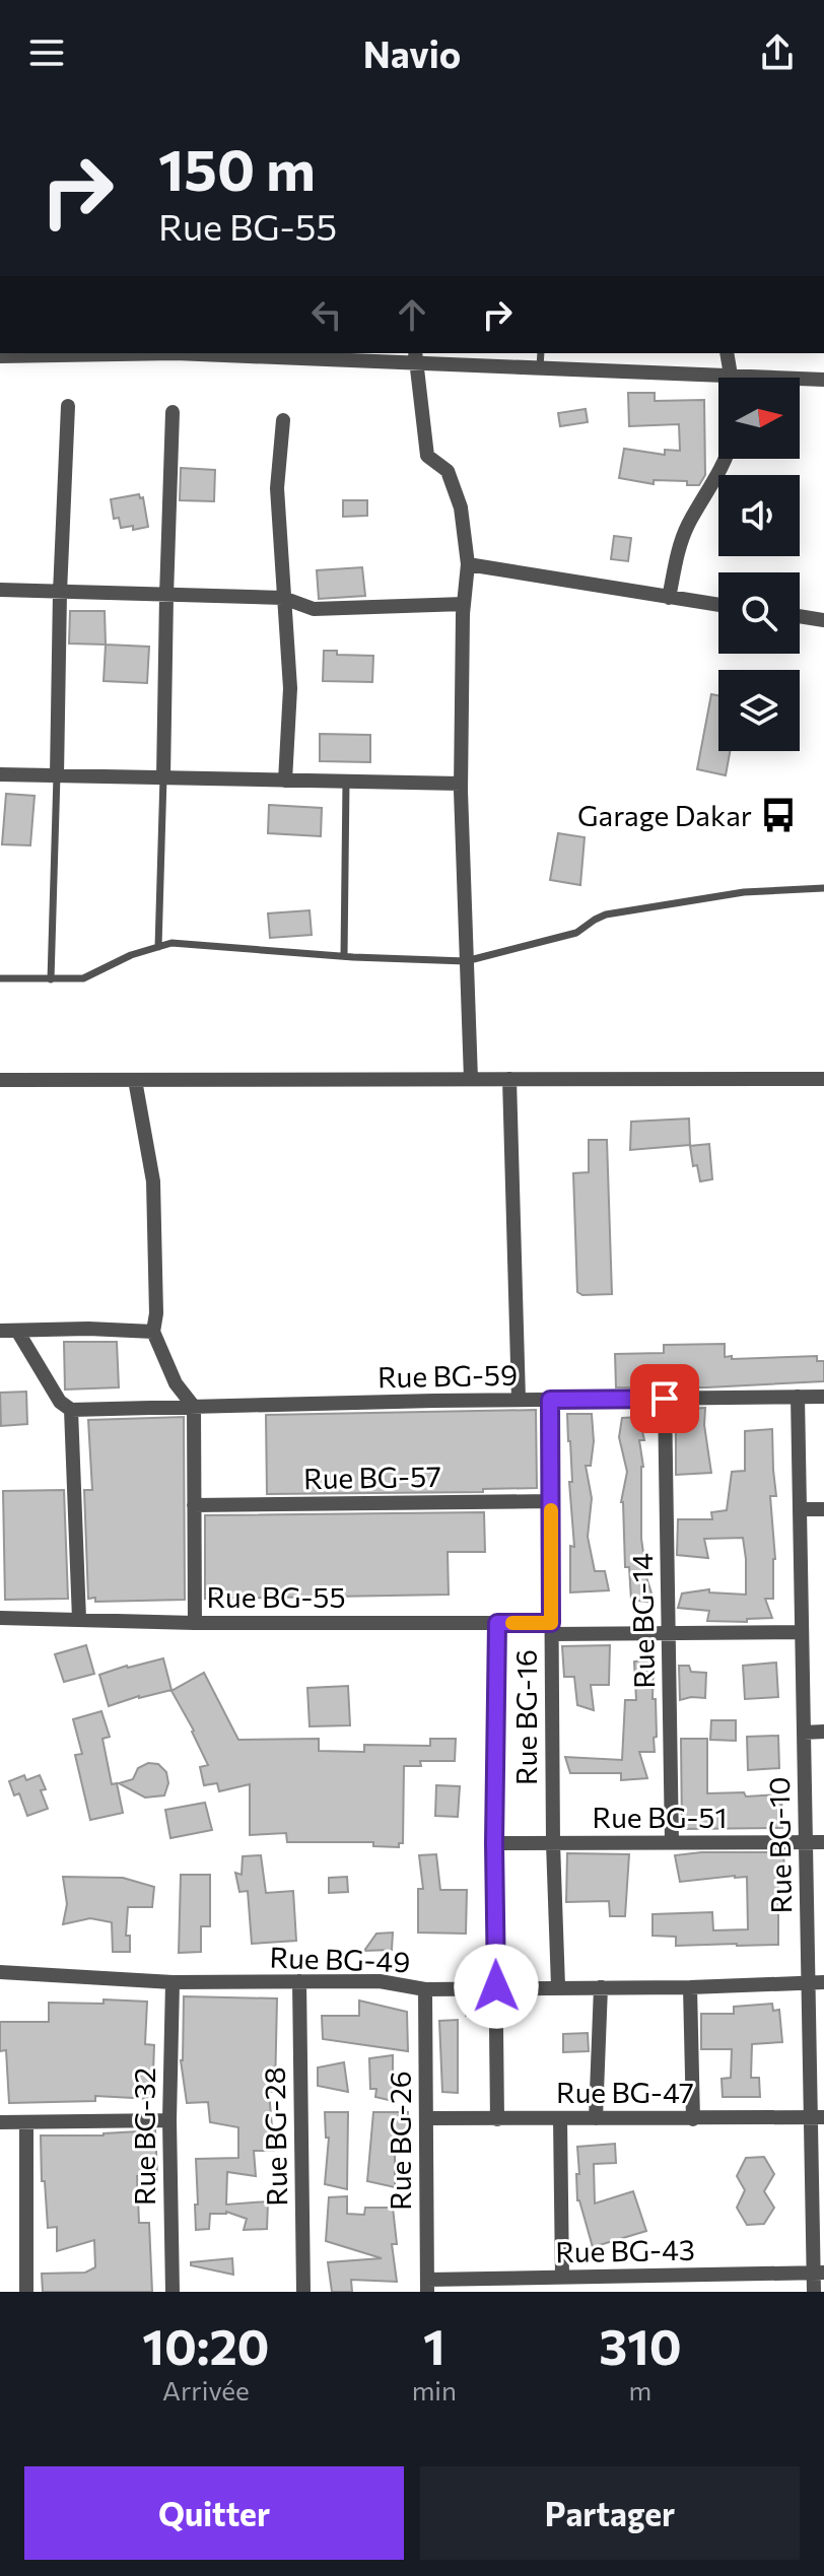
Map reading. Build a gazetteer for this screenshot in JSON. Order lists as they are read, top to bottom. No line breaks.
{"streets":{"street":["Rue BG-59","Rue BG-57","Rue BG-55","Rue BG-14","Rue BG-16","Rue BG-51","Rue BG-10","Rue BG-49","Rue BG-47","Rue BG-32","Rue BG-28","Rue BG-26","Rue BG-43"]},"crossings":[["Rue BG-59","Rue BG-14"],["Rue BG-59","Rue BG-16"],["Rue BG-59","Rue BG-10"],["Rue BG-57","Rue BG-16"],["Rue BG-55","Rue BG-14"],["Rue BG-55","Rue BG-16"],["Rue BG-55","Rue BG-10"],["Rue BG-14","Rue BG-51"],["Rue BG-16","Rue BG-51"],["Rue BG-16","Rue BG-49"],["Rue BG-51","Rue BG-10"],["Rue BG-10","Rue BG-49"],["Rue BG-10","Rue BG-47"],["Rue BG-10","Rue BG-43"],["Rue BG-49","Rue BG-32"],["Rue BG-49","Rue BG-28"],["Rue BG-49","Rue BG-26"],["Rue BG-47","Rue BG-26"],["Rue BG-26","Rue BG-43"]],"places":{"bus stop":["Garage Dakar"]},"north":"right","page":{"header":"Navio","turn":["150 m","Rue BG-55"],"eta":["10:20","Arrivée","1","min","310","m"],"buttons":["Quitter","Partager"]}}
